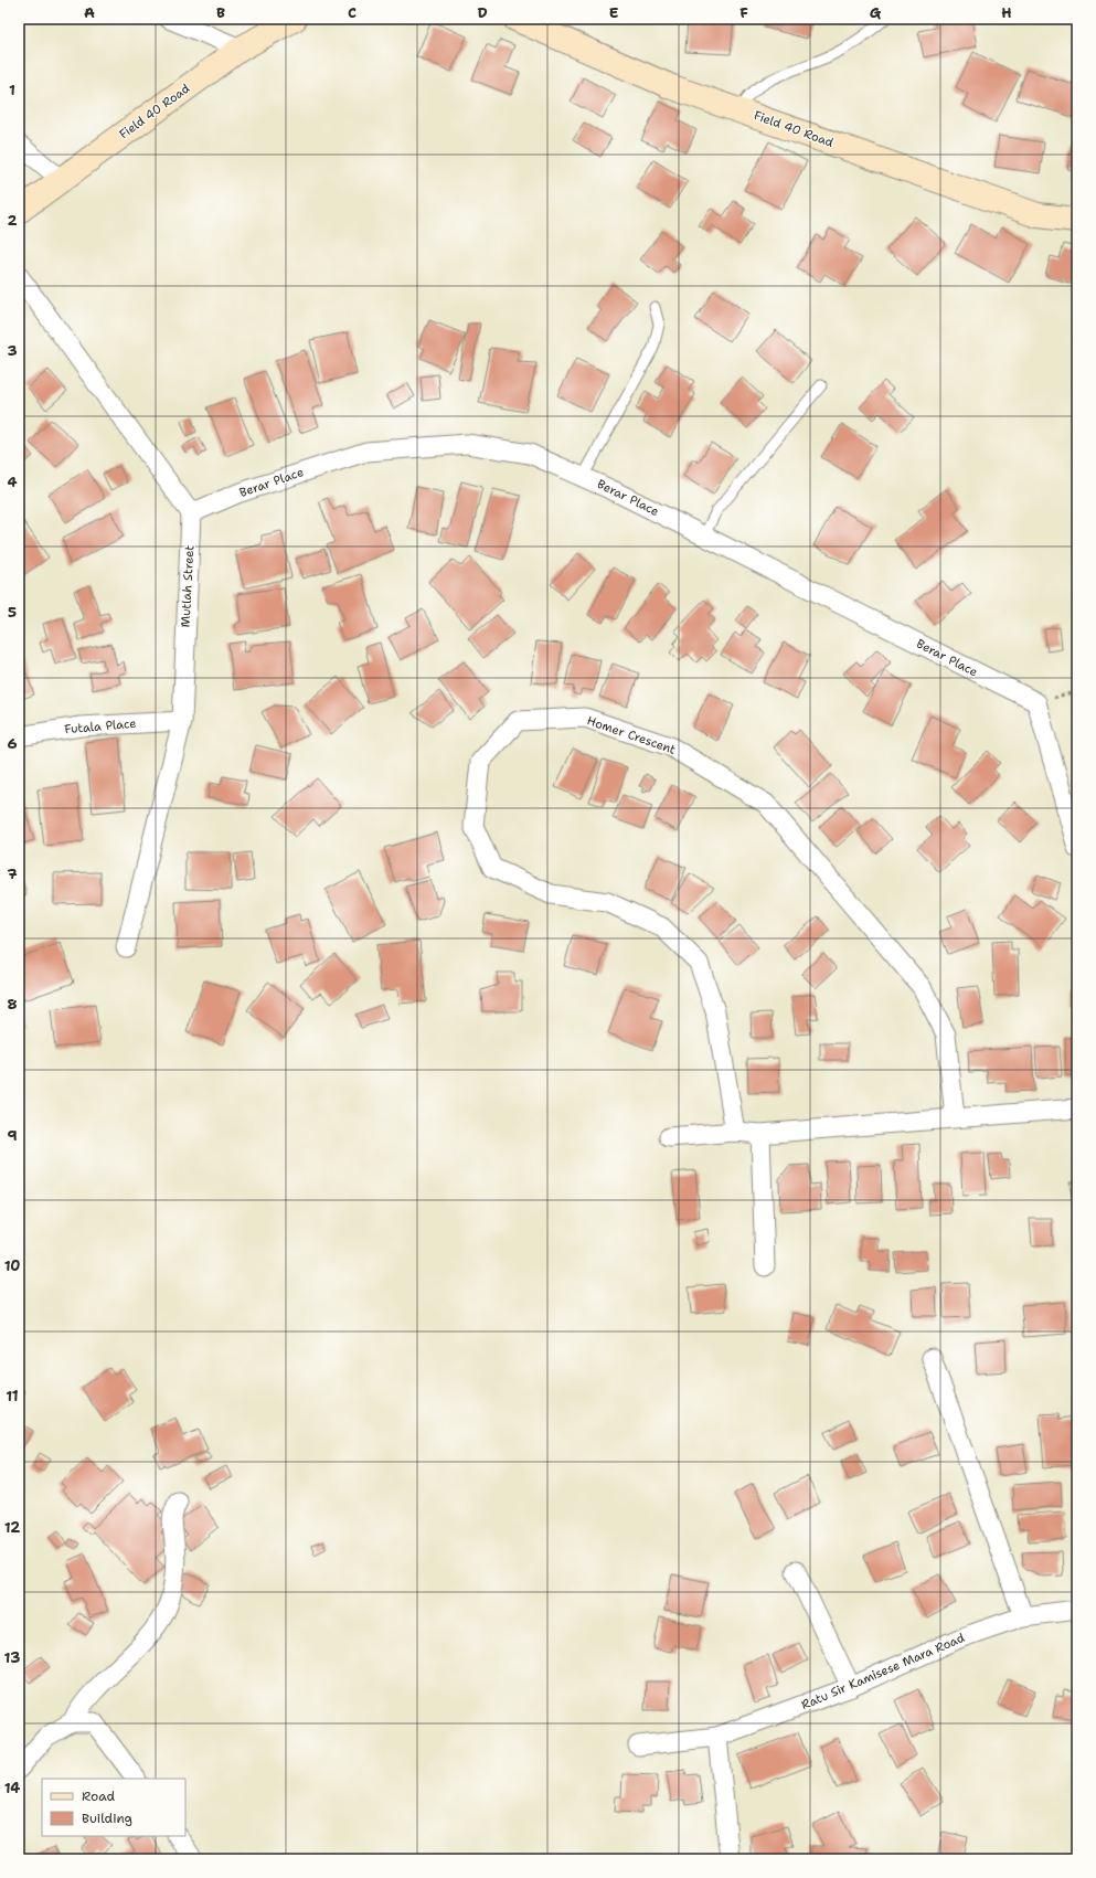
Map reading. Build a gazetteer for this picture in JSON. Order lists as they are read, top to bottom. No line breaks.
{"streets":{"street":["Field 40 Road","Berar Place","Mutlah Street","Futala Place","Homer Crescent","Ratu Sir Kamisese Mara Road"]},"crossings":[["Berar Place","Mutlah Street"],["Mutlah Street","Futala Place"]],"legend":["Road","Building"],"grid":{"columns":["A","B","C","D","E","F","G","H"],"rows":["1","2","3","4","5","6","7","8","9","10","11","12","13","14"]}}
